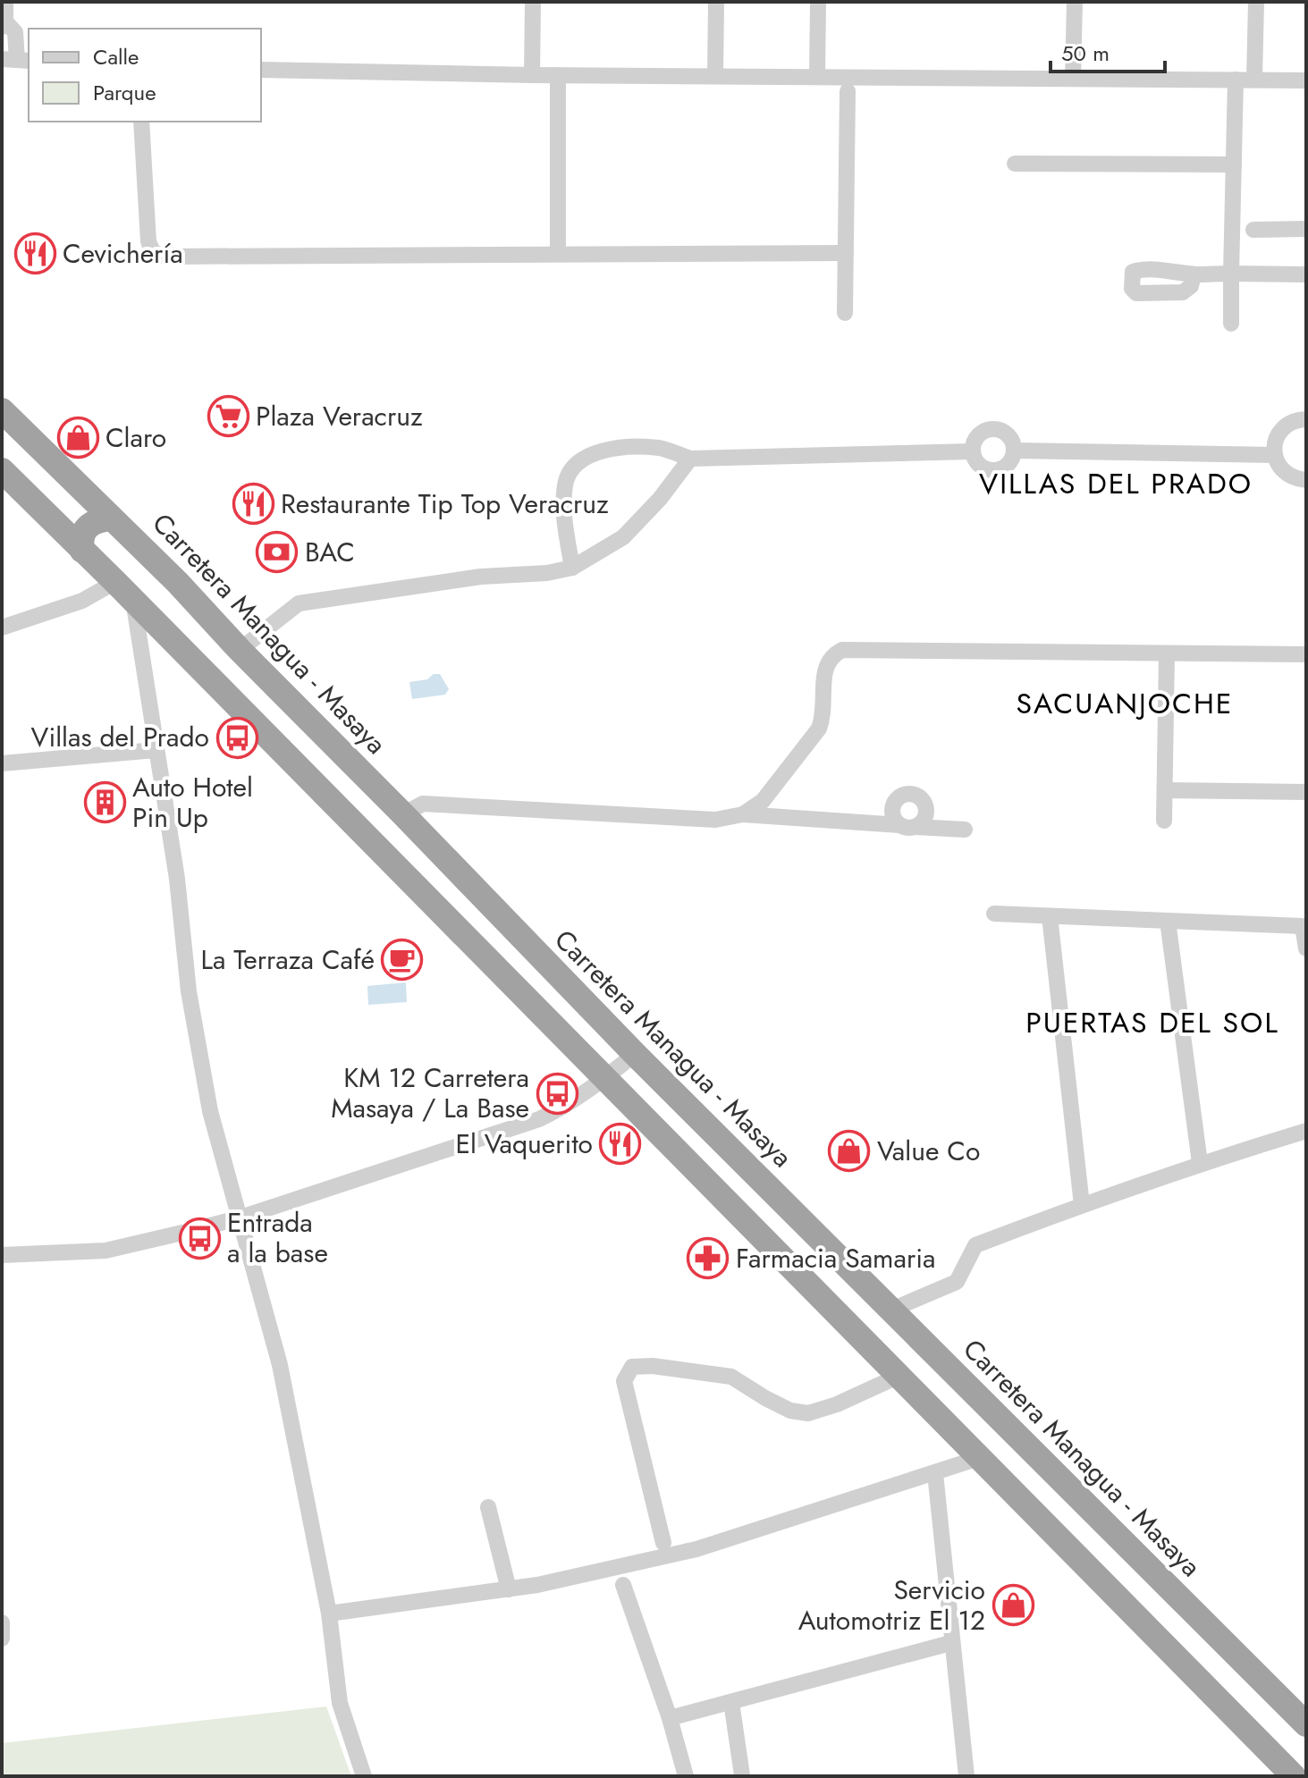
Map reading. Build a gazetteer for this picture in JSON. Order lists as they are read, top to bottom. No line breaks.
{"streets":{"highway":["Carretera Managua - Masaya"]},"districts":["VILLAS DEL PRADO","SACUANJOCHE","PUERTAS DEL SOL"],"places":{"restaurant":["Cevichería","Restaurante Tip Top Veracruz","El Vaquerito"],"supermarket":["Plaza Veracruz"],"shop":["Claro","Value Co","Servicio Automotriz El 12"],"bank":["BAC"],"bus stop":["Villas del Prado","KM 12 Carretera Masaya / La Base","Entrada a la base"],"building":["Auto Hotel Pin Up"],"cafe":["La Terraza Café"],"pharmacy":["Farmacia Samaria"]},"legend":["Calle","Parque"],"scale_bar":"50 m"}
